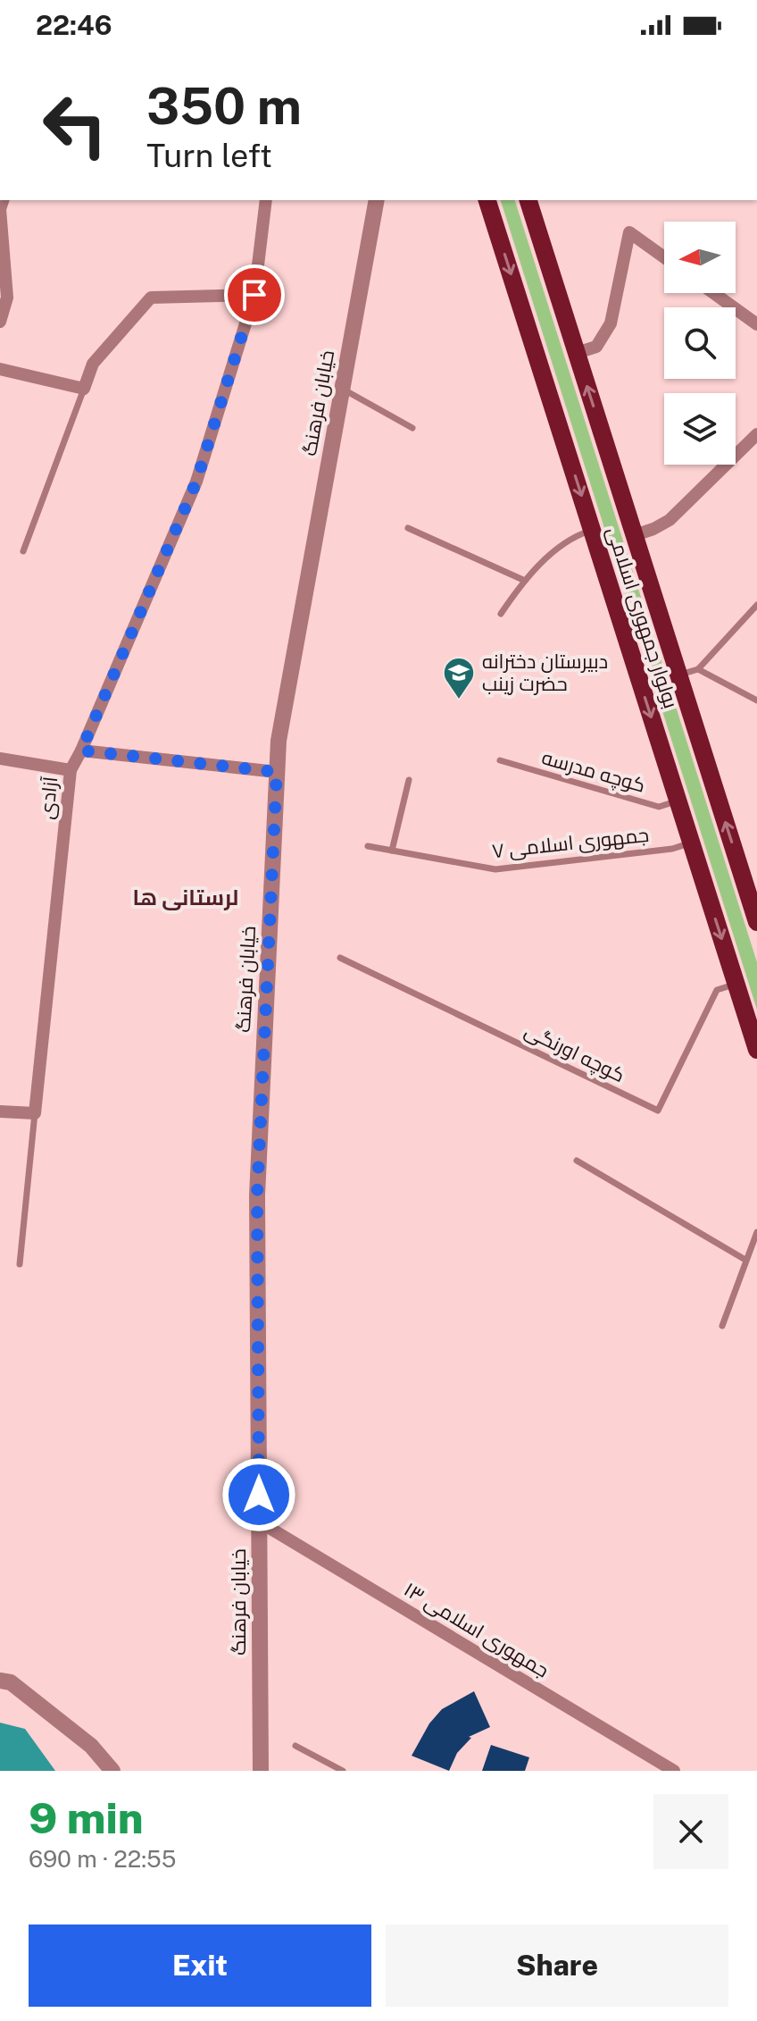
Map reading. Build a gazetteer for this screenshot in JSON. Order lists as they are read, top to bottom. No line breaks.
{"streets":{"main road":["بولوار جمهوری اسلامی"],"street":["خیابان فرهنگ","آزادی","جمهوری اسلامی ۱۳"],"lane":["کوچه مدرسه","جمهوری اسلامی ۷","کوچه اورنگی"]},"crossings":[["خیابان فرهنگ","جمهوری اسلامی ۱۳"],["بولوار جمهوری اسلامی","کوچه مدرسه"],["بولوار جمهوری اسلامی","جمهوری اسلامی ۷"],["بولوار جمهوری اسلامی","کوچه اورنگی"]],"districts":["لرستانی ها"],"places":{"school or university":["دبیرستان دخترانه حضرت زینب"]},"north":"left","page":{"status":"22:46","turn":["350 m","Turn left"],"heading":["9 min","690 m · 22:55"],"buttons":["Exit","Share"]}}
